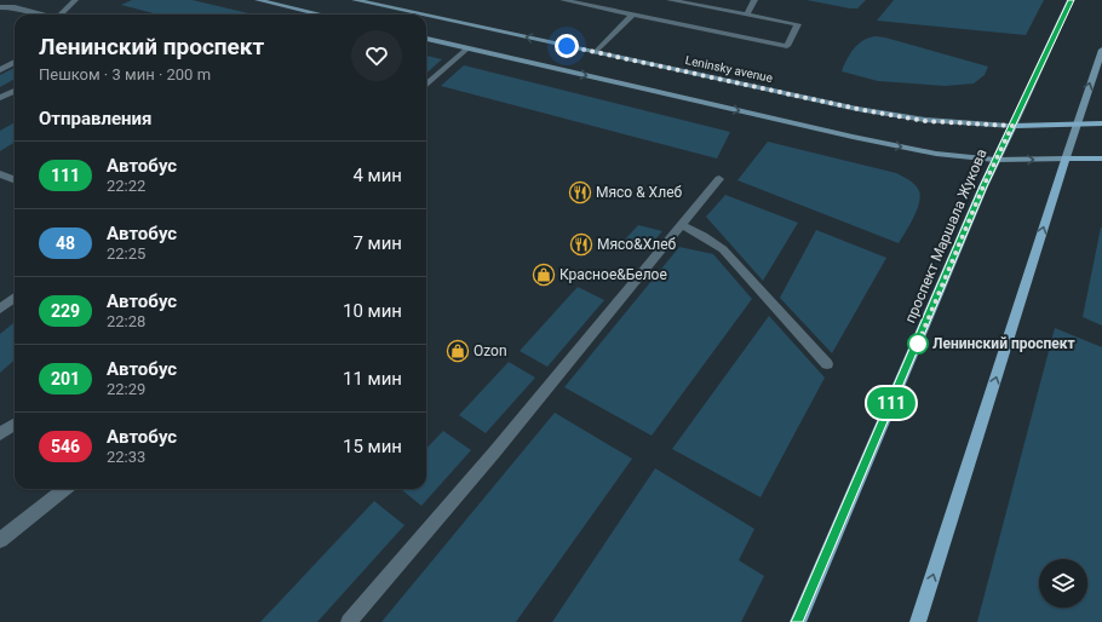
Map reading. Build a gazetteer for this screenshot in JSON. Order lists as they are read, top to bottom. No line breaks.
{"streets":{"main road":["Leninsky avenue","проспект Маршала Жукова"]},"crossings":[["Leninsky avenue","проспект Маршала Жукова"]],"places":{"restaurant":["Мясо & Хлеб","Мясо&Хлеб"],"shop":["Красное&Белое","Ozon"],"other":["Ленинский проспект"]},"lines":["bus line 111"],"page":{"on_map":"111","heading":[["Ленинский проспект","Пешком · 3 мин · 200 m"],"Отправления"],"list":[{"mark":"111","name":"Автобус","note":"22:22","value":"4 мин"},{"mark":"48","name":"Автобус","note":"22:25","value":"7 мин"},{"mark":"229","name":"Автобус","note":"22:28","value":"10 мин"},{"mark":"201","name":"Автобус","note":"22:29","value":"11 мин"},{"mark":"546","name":"Автобус","note":"22:33","value":"15 мин"}]}}
